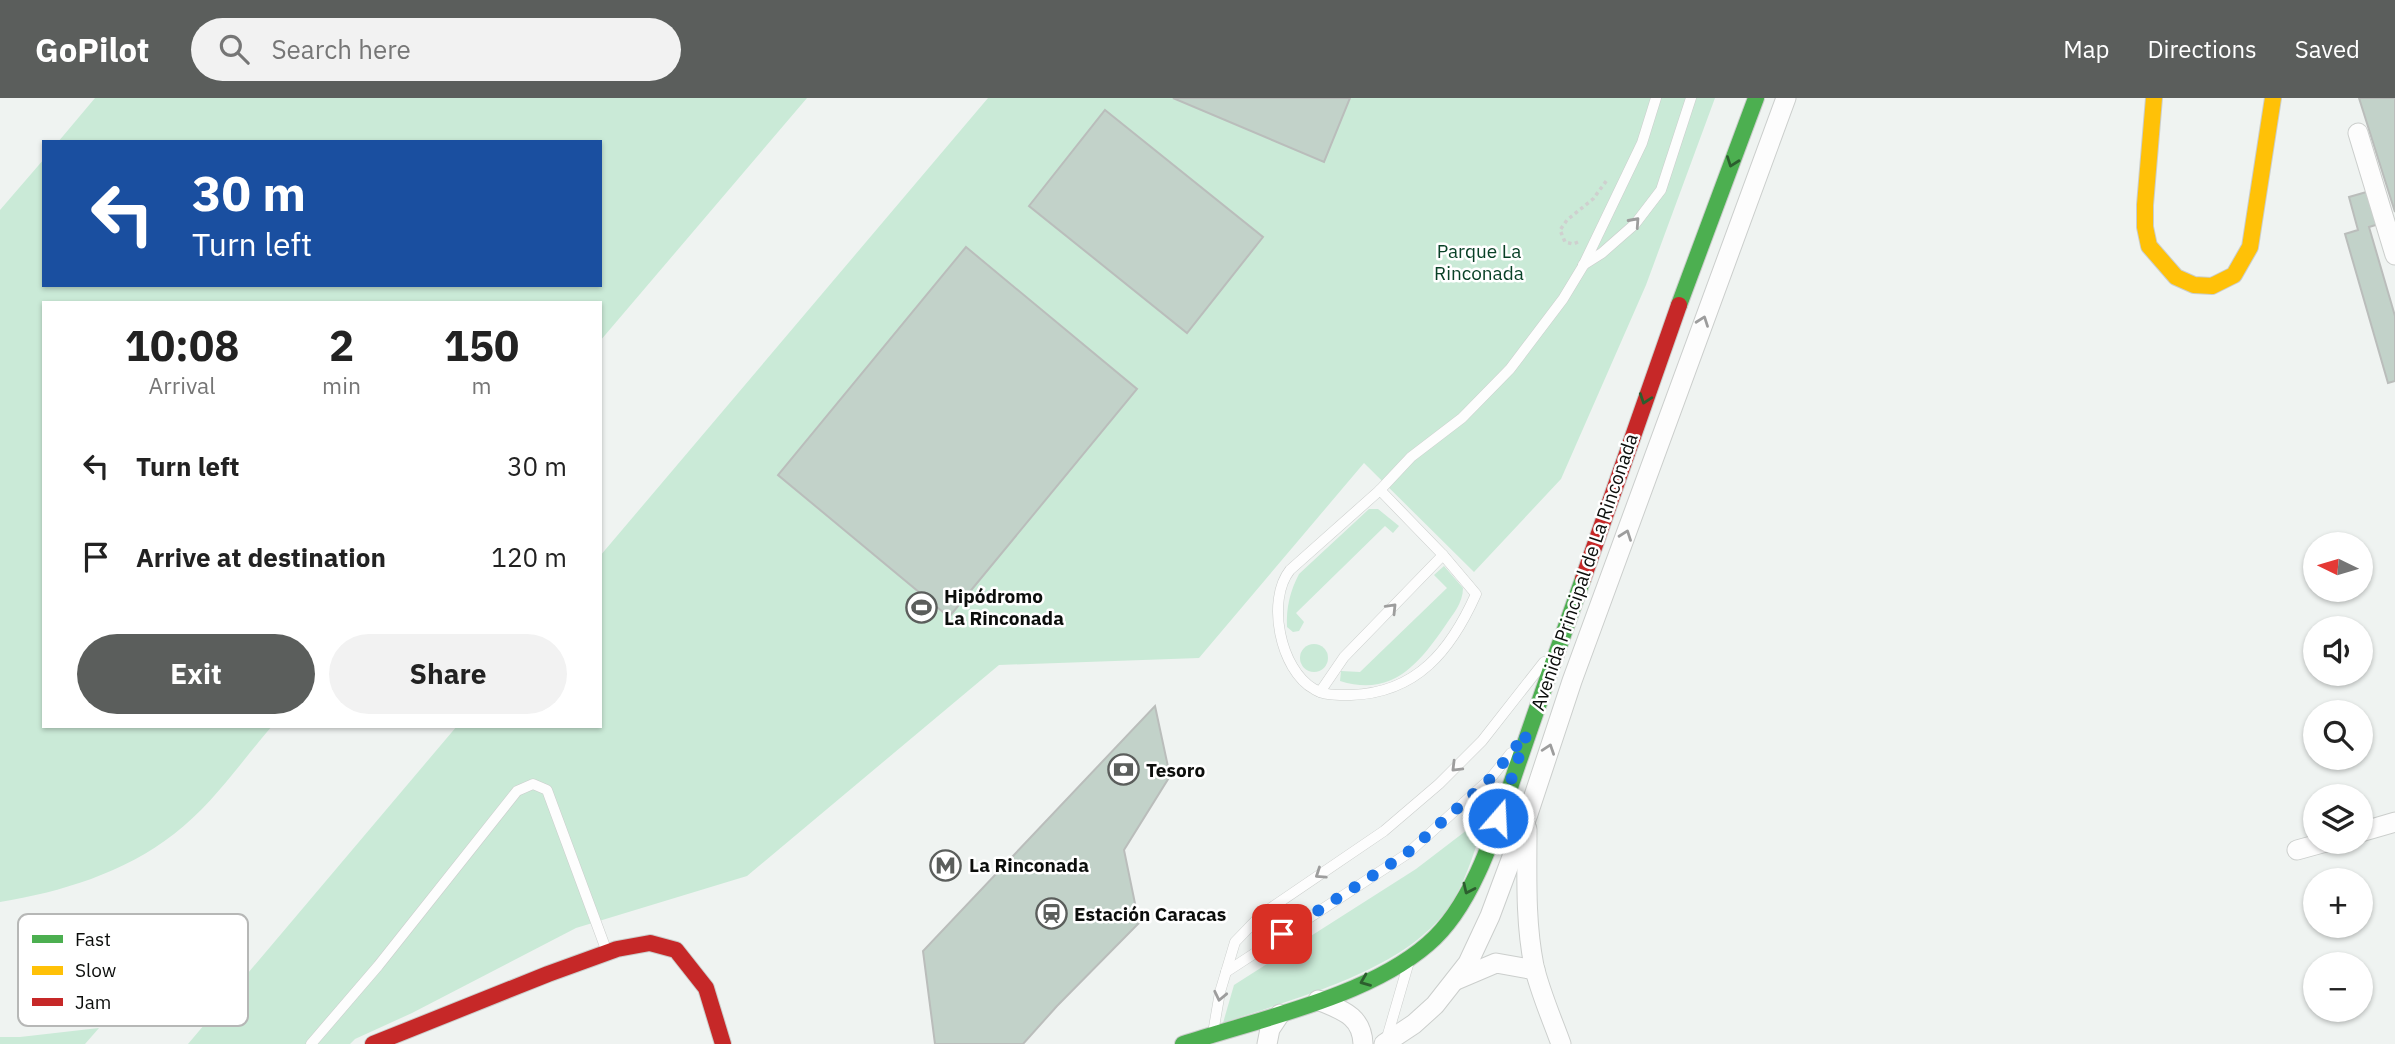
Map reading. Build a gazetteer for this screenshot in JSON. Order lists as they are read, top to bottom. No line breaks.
{"streets":{"street":["Avenida Principal de La Rinconada"]},"parks":["Parque La Rinconada"],"places":{"sports":["Hipódromo La Rinconada"],"bank":["Tesoro"],"metro station":["La Rinconada"],"station":["Estación Caracas"]},"legend":["Fast","Slow","Jam"],"north":"left","page":{"header":"GoPilot","search":"Search here","nav":["Map","Directions","Saved"],"turn":["30 m","Turn left"],"eta":["10:08","Arrival","2","min","150","m"],"list":[{"name":"Turn left","value":"30 m"},{"name":"Arrive at destination","value":"120 m"}],"map_buttons":["+","−"],"buttons":["Exit","Share"]}}
